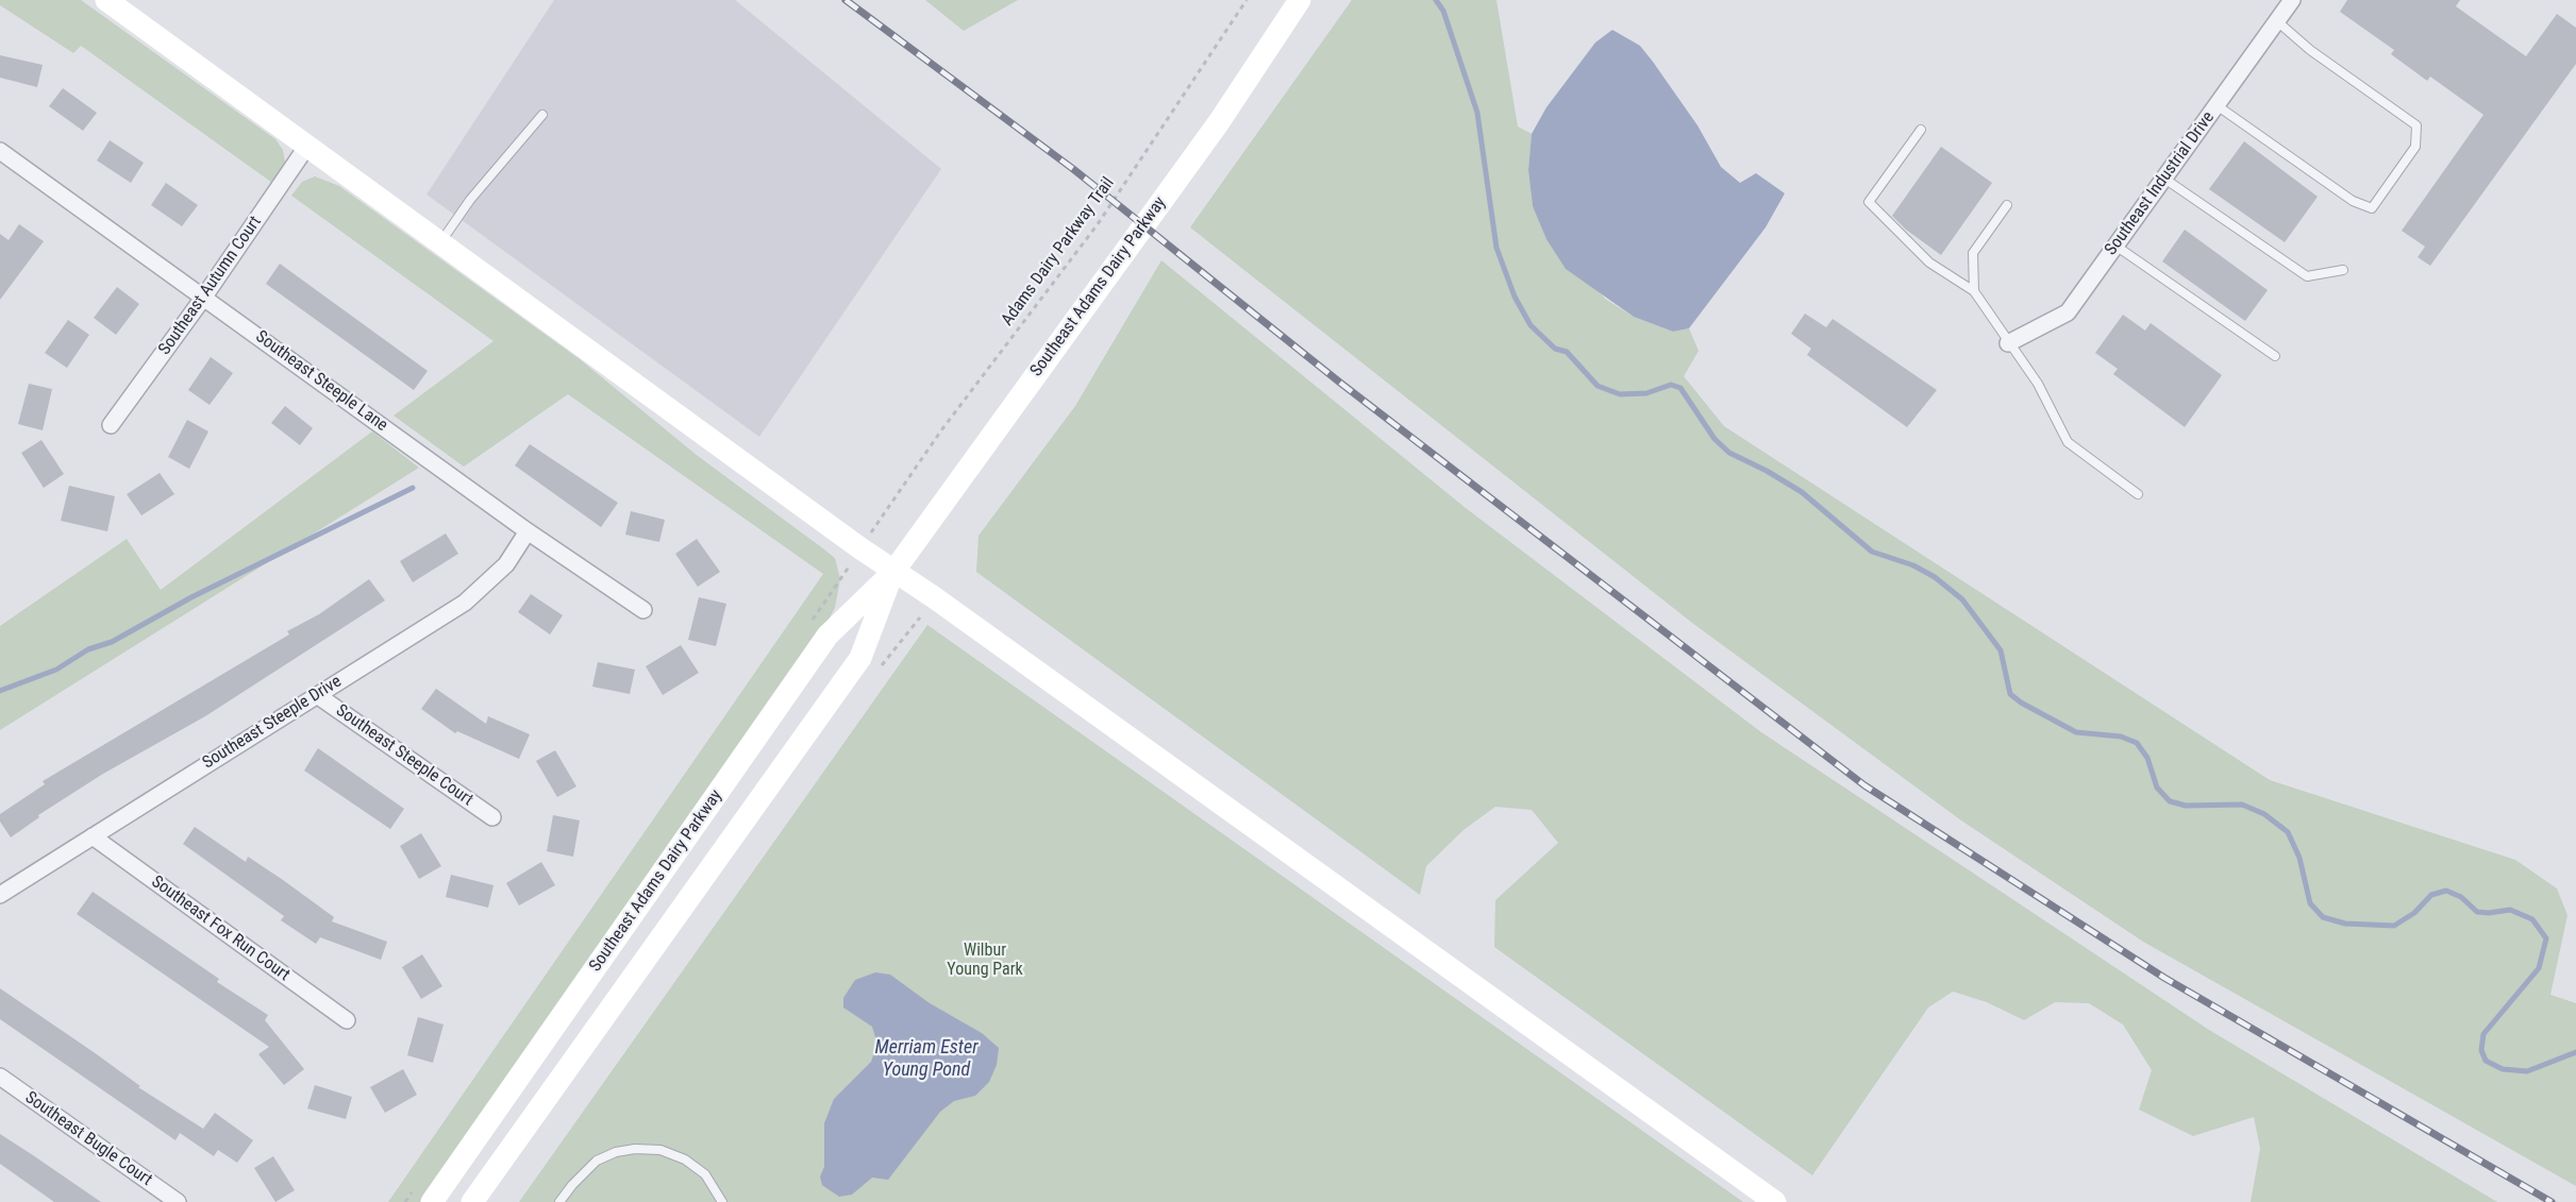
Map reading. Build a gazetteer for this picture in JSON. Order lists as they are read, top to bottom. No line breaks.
{"streets":{"main road":["Southeast Adams Dairy Parkway"],"street":["Southeast Industrial Drive","Southeast Autumn Court","Southeast Steeple Lane","Southeast Steeple Drive","Southeast Steeple Court","Southeast Fox Run Court","Southeast Bugle Court"],"path":["Adams Dairy Parkway Trail"]},"crossings":[["Southeast Autumn Court","Southeast Steeple Lane"],["Southeast Steeple Lane","Southeast Steeple Drive"],["Southeast Steeple Drive","Southeast Steeple Court"],["Southeast Steeple Drive","Southeast Fox Run Court"]],"water":["Merriam Ester Young Pond"],"parks":["Wilbur Young Park"]}
